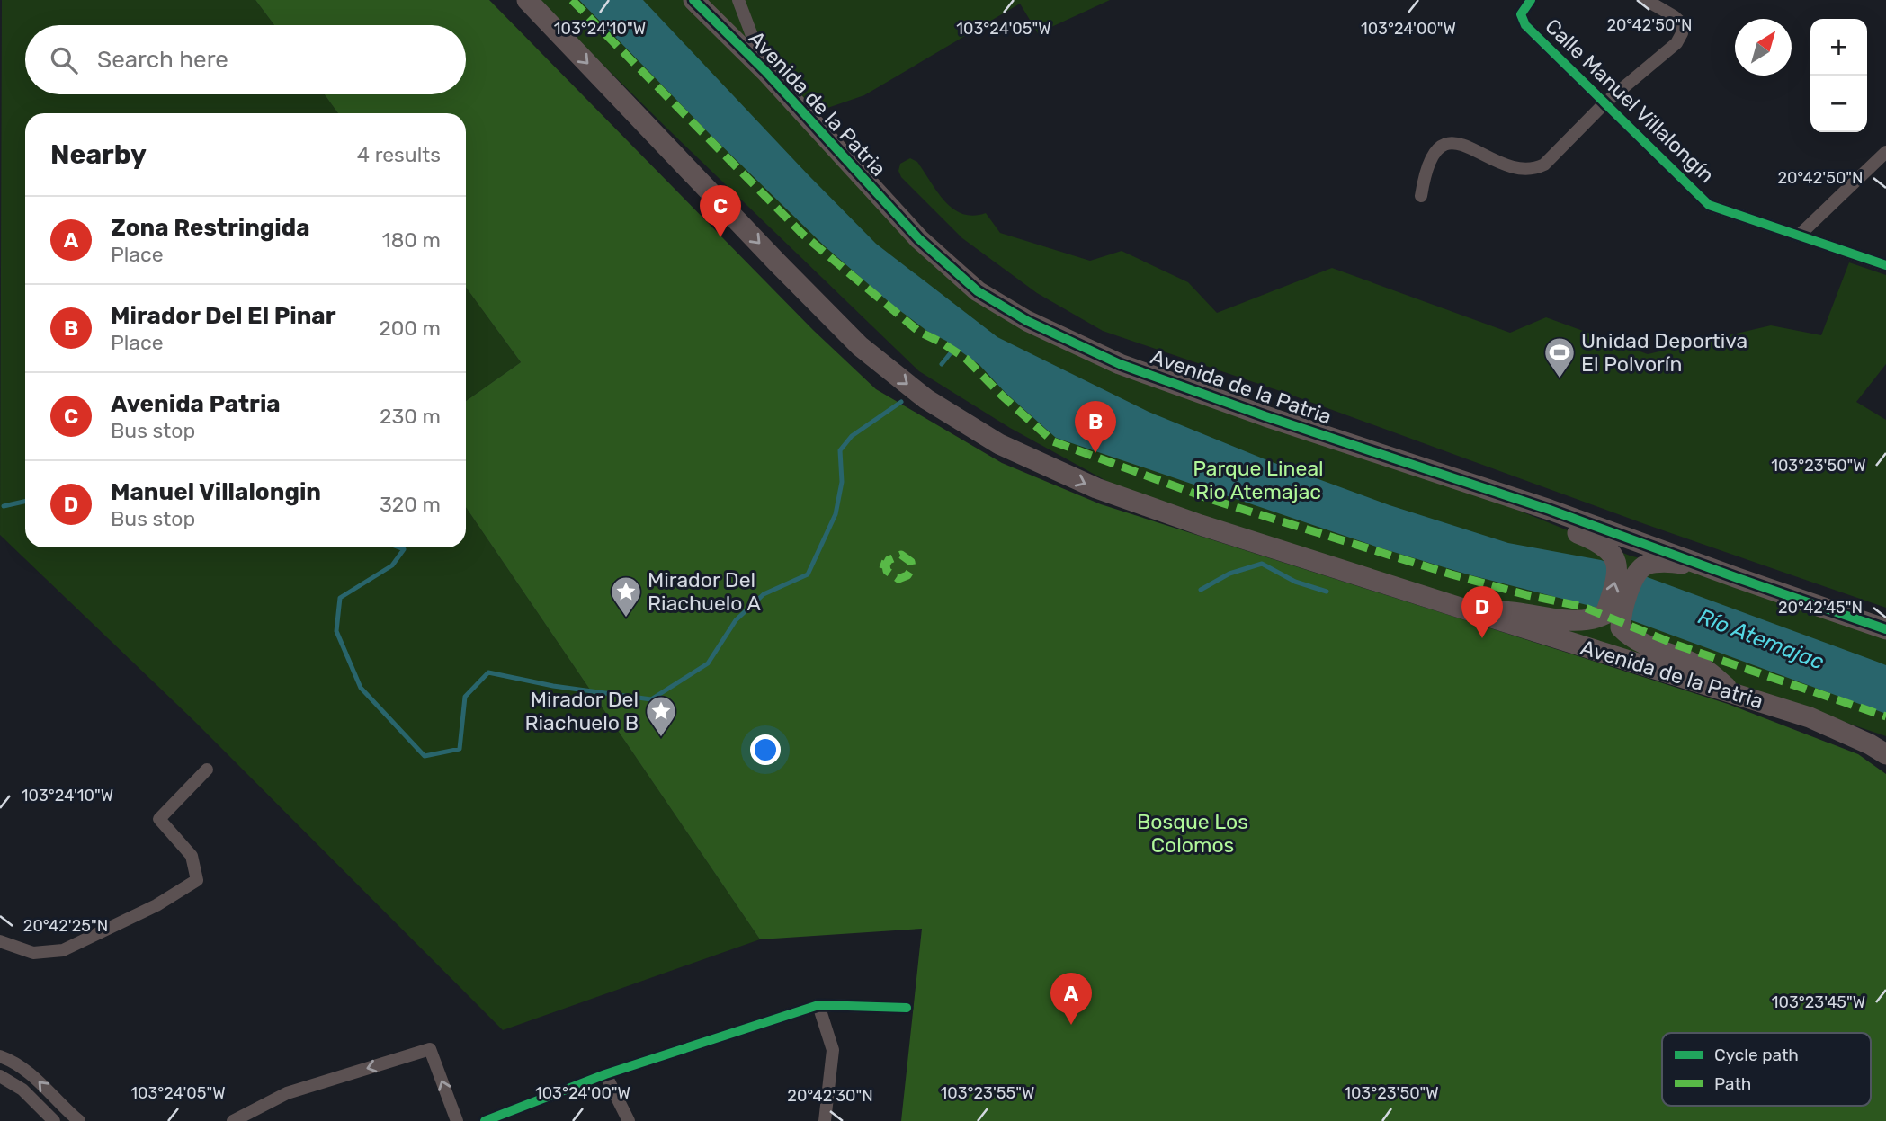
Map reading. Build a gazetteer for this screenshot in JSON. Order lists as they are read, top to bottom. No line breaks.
{"streets":{"main road":["Avenida de la Patria"],"street":["Calle Manuel Villalongín"]},"water":["Río Atemajac"],"parks":["Parque Lineal Rio Atemajac","Bosque Los Colomos"],"places":{"sports":["Unidad Deportiva El Polvorín"],"place":["Mirador Del Riachuelo A","Mirador Del Riachuelo B"]},"legend":["Cycle path","Path"],"north":"top right","page":{"map_buttons":["+","−"],"search":"Search here","heading":["Nearby","4 results"],"pins":["C","B","D","A"],"list":[{"mark":"A","name":"Zona Restringida","note":"Place","value":"180 m"},{"mark":"B","name":"Mirador Del El Pinar","note":"Place","value":"200 m"},{"mark":"C","name":"Avenida Patria","note":"Bus stop","value":"230 m"},{"mark":"D","name":"Manuel Villalongin","note":"Bus stop","value":"320 m"}]},"coordinates":["20°42'50\"N","103°24'10\"W","103°24'05\"W","103°24'00\"W","103°23'50\"W","20°42'45\"N","20°42'25\"N","103°23'45\"W","103°23'55\"W","20°42'30\"N"]}
